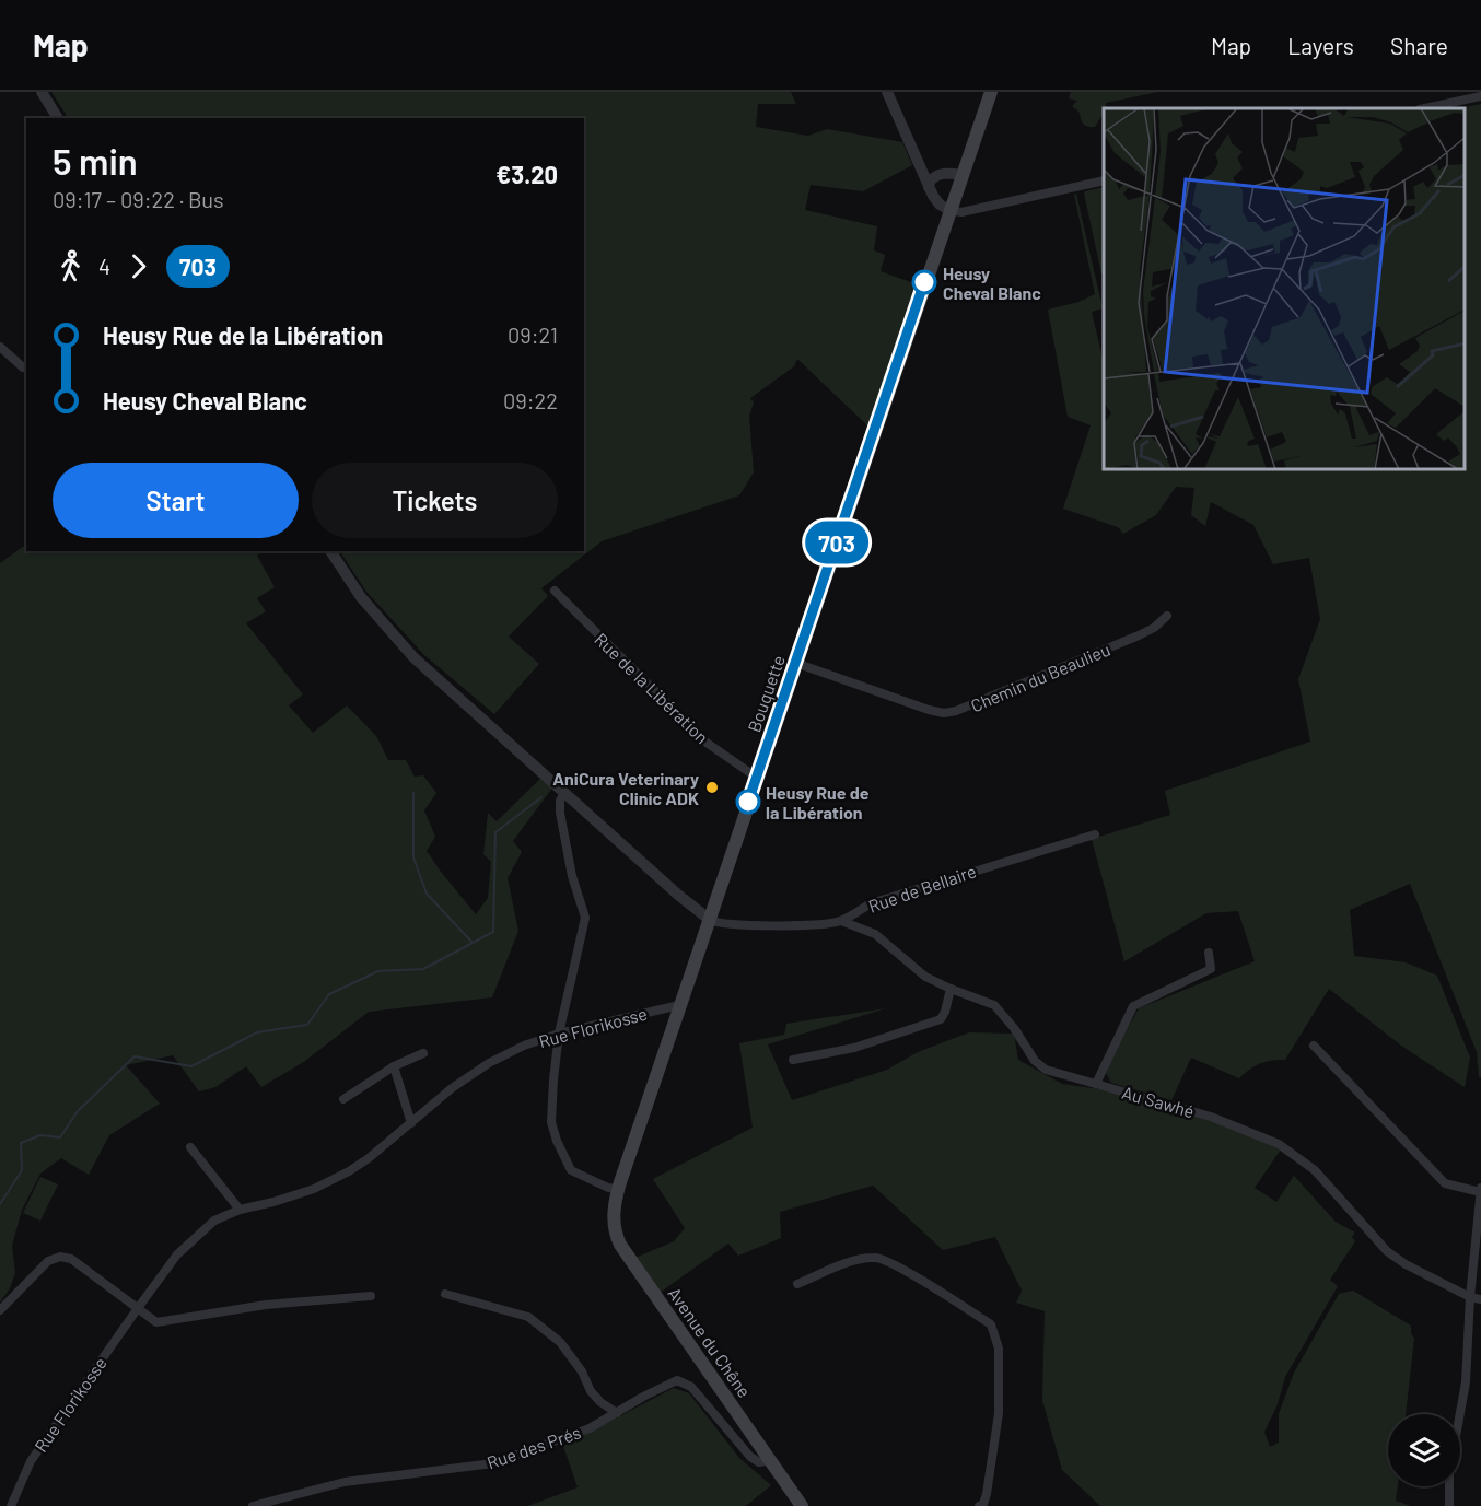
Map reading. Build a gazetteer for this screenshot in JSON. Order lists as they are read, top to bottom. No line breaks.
{"streets":{"main road":["Bouquette","Avenue du Chêne"],"street":["Chemin du Beaulieu","Rue de la Libération","Rue de Bellaire","Rue Florikosse","Au Sawhé","Rue des Prés"]},"crossings":[["Chemin du Beaulieu","Bouquette"],["Rue de la Libération","Bouquette"],["Bouquette","Rue de Bellaire"],["Bouquette","Rue Florikosse"],["Bouquette","Avenue du Chêne"],["Rue de Bellaire","Au Sawhé"],["Avenue du Chêne","Rue des Prés"]],"places":["Heusy Cheval Blanc","AniCura Veterinary Clinic ADK","Heusy Rue de la Libération"],"lines":["bus line 703"],"page":{"header":"Map","nav":["Map","Layers","Share"],"on_map":"703","heading":["5 min","09:17 – 09:22 · Bus","€3.20"],"legs":["4","703"],"list":[{"name":"Heusy Rue de la Libération","value":"09:21"},{"name":"Heusy Cheval Blanc","value":"09:22"}],"buttons":["Start","Tickets"]}}
